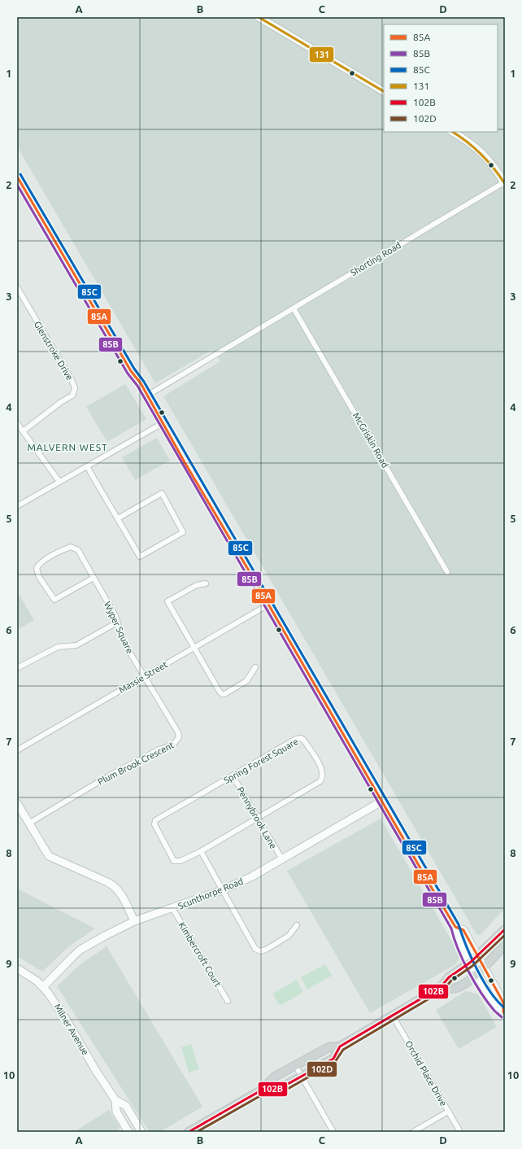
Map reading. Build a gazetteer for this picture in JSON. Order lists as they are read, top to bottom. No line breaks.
{"streets":{"main road":["Scunthorpe Road","Milner Avenue"],"street":["Shorting Road","Glenstroke Drive","McGriskin Road","Wyper Square","Massie Street","Spring Forest Square","Plum Brook Crescent","Pennybrook Lane","Kimbercroft Court","Orchid Place Drive"]},"crossings":[["Shorting Road","McGriskin Road"],["Wyper Square","Massie Street"],["Wyper Square","Plum Brook Crescent"],["Massie Street","Plum Brook Crescent"],["Spring Forest Square","Pennybrook Lane"],["Pennybrook Lane","Scunthorpe Road"],["Scunthorpe Road","Kimbercroft Court"],["Scunthorpe Road","Milner Avenue"]],"districts":["MALVERN WEST"],"lines":["transit line 131","transit line 85C","transit line 85A","transit line 85B","transit line 102B","transit line 102D"],"legend":["85A","85B","85C","131","102B","102D"],"grid":{"columns":["A","B","C","D"],"rows":["1","2","3","4","5","6","7","8","9","10"]}}
